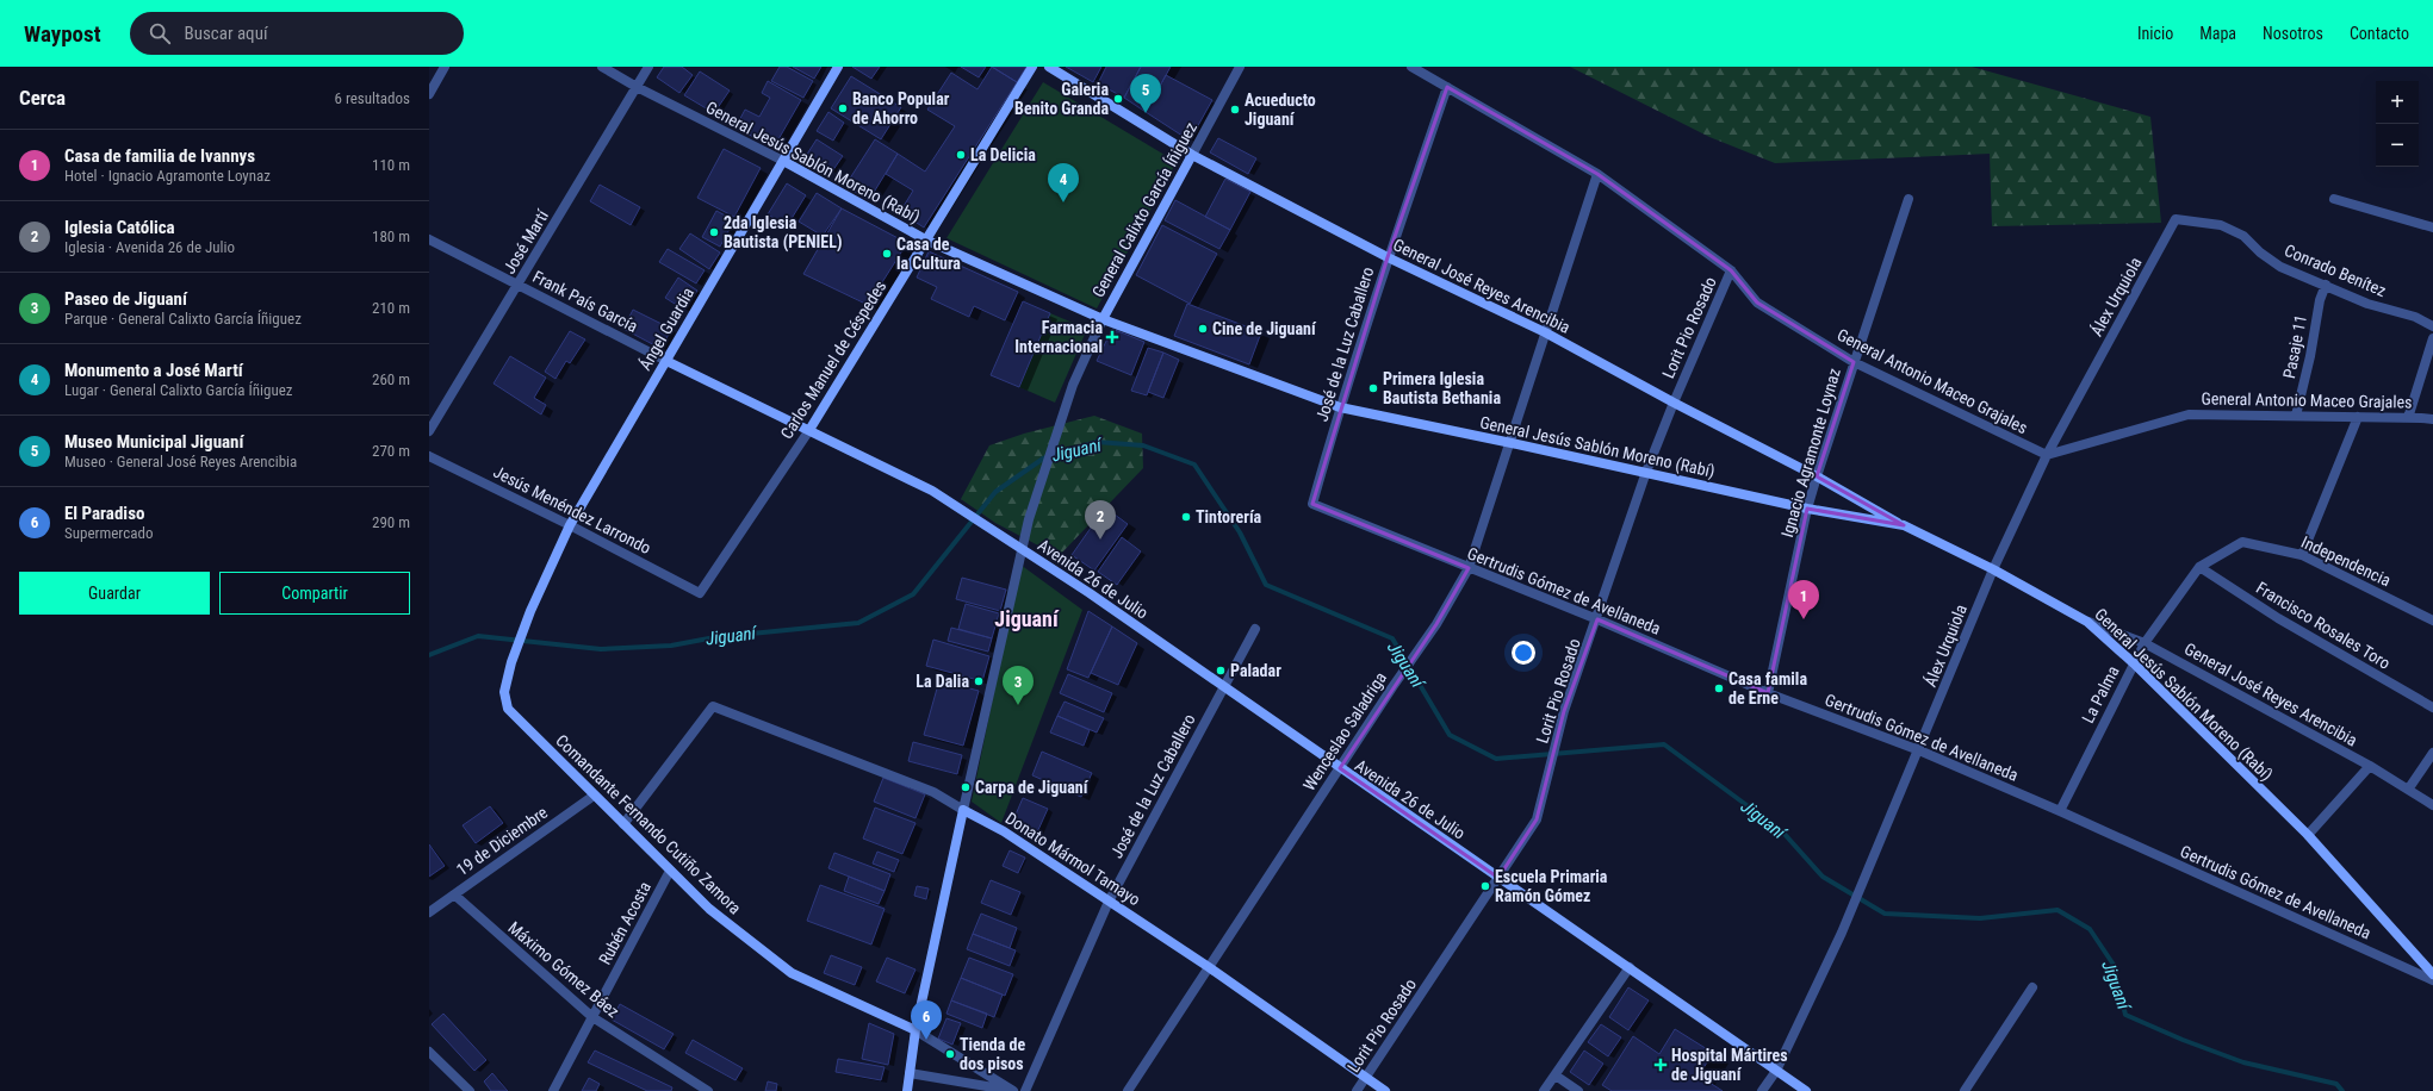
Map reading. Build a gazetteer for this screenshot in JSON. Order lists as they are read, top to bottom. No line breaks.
{"streets":{"street":["General Jesús Sablón Moreno (Rabí)","General Calixto García Íñiguez","José Martí","Conrado Benítez","General José Reyes Arencibia","Álex Urquiola","Frank País García","Lorit Pio Rosado","Ángel Guardia","José de la Luz Caballero","Pasaje 11","Carlos Manuel de Céspedes","General Antonio Maceo Grajales","Ignacio Agramonte Loynaz","Jesús Menéndez Larrondo","Independencia","Avenida 26 de Julio","Gertrudis Gómez de Avellaneda","Francisco Rosales Toro","La Palma","Wenceslao Saladriga","Comandante Fernando Cutiño Zamora","19 de Diciembre","Donato Mármol Tamayo","Rubén Acosta","Máximo Gómez Báez"]},"crossings":[["General Jesús Sablón Moreno (Rabí)","General Calixto García Íñiguez"],["General Jesús Sablón Moreno (Rabí)","José Martí"],["General Jesús Sablón Moreno (Rabí)","General José Reyes Arencibia"],["General Jesús Sablón Moreno (Rabí)","Álex Urquiola"],["General Jesús Sablón Moreno (Rabí)","Lorit Pio Rosado"],["General Jesús Sablón Moreno (Rabí)","Ángel Guardia"],["General Jesús Sablón Moreno (Rabí)","José de la Luz Caballero"],["General Jesús Sablón Moreno (Rabí)","Carlos Manuel de Céspedes"],["General Jesús Sablón Moreno (Rabí)","Ignacio Agramonte Loynaz"],["General Jesús Sablón Moreno (Rabí)","La Palma"],["General Jesús Sablón Moreno (Rabí)","Wenceslao Saladriga"],["General Calixto García Íñiguez","General José Reyes Arencibia"],["General Calixto García Íñiguez","Avenida 26 de Julio"],["General Calixto García Íñiguez","Comandante Fernando Cutiño Zamora"],["General Calixto García Íñiguez","Donato Mármol Tamayo"],["José Martí","Frank País García"],["Conrado Benítez","Álex Urquiola"],["Conrado Benítez","Pasaje 11"],["General José Reyes Arencibia","Lorit Pio Rosado"],["General José Reyes Arencibia","José de la Luz Caballero"],["General José Reyes Arencibia","Ignacio Agramonte Loynaz"],["General José Reyes Arencibia","La Palma"],["General José Reyes Arencibia","Wenceslao Saladriga"],["Álex Urquiola","General Antonio Maceo Grajales"],["Álex Urquiola","Avenida 26 de Julio"],["Álex Urquiola","Gertrudis Gómez de Avellaneda"],["Frank País García","Ángel Guardia"],["Frank País García","Carlos Manuel de Céspedes"],["Frank País García","Avenida 26 de Julio"],["Lorit Pio Rosado","General Antonio Maceo Grajales"],["Lorit Pio Rosado","Avenida 26 de Julio"],["Lorit Pio Rosado","Gertrudis Gómez de Avellaneda"],["Lorit Pio Rosado","Donato Mármol Tamayo"],["Ángel Guardia","Jesús Menéndez Larrondo"],["Ángel Guardia","Comandante Fernando Cutiño Zamora"],["José de la Luz Caballero","General Antonio Maceo Grajales"],["José de la Luz Caballero","Avenida 26 de Julio"],["José de la Luz Caballero","Gertrudis Gómez de Avellaneda"],["José de la Luz Caballero","Donato Mármol Tamayo"],["Pasaje 11","General Antonio Maceo Grajales"],["Carlos Manuel de Céspedes","Jesús Menéndez Larrondo"],["General Antonio Maceo Grajales","Ignacio Agramonte Loynaz"],["General Antonio Maceo Grajales","Wenceslao Saladriga"],["Ignacio Agramonte Loynaz","Gertrudis Gómez de Avellaneda"],["Independencia","La Palma"],["Avenida 26 de Julio","Wenceslao Saladriga"],["Gertrudis Gómez de Avellaneda","La Palma"],["Gertrudis Gómez de Avellaneda","Wenceslao Saladriga"],["Francisco Rosales Toro","La Palma"],["Wenceslao Saladriga","Donato Mármol Tamayo"],["Comandante Fernando Cutiño Zamora","19 de Diciembre"],["Comandante Fernando Cutiño Zamora","Donato Mármol Tamayo"],["Comandante Fernando Cutiño Zamora","Rubén Acosta"],["19 de Diciembre","Máximo Gómez Báez"],["Rubén Acosta","Máximo Gómez Báez"]],"districts":["Jiguaní"],"water":["Jiguaní"],"places":{"other":["Galeria Benito Granda","Banco Popular de Ahorro","Acueducto Jiguaní","La Delicia","2da Iglesia Bautista (PENIEL)","Casa de la Cultura","Cine de Jiguaní","Primera Iglesia Bautista Bethania","Tintorería","Paladar","La Dalia","Casa famila de Erne","Carpa de Jiguaní","Escuela Primaria Ramón Gómez","Tienda de dos pisos"],"health":["Farmacia Internacional","Hospital Mártires de Jiguaní"]},"page":{"header":"Waypost","search":"Buscar aquí","nav":["Inicio","Mapa","Nosotros","Contacto"],"heading":["Cerca","6 resultados"],"pins":["5","4","2","1","3","6"],"map_buttons":["+","−"],"list":[{"mark":"1","name":"Casa de familia de Ivannys","note":"Hotel · Ignacio Agramonte Loynaz","value":"110 m"},{"mark":"2","name":"Iglesia Católica","note":"Iglesia · Avenida 26 de Julio","value":"180 m"},{"mark":"3","name":"Paseo de Jiguaní","note":"Parque · General Calixto García Íñiguez","value":"210 m"},{"mark":"4","name":"Monumento a José Martí","note":"Lugar · General Calixto García Íñiguez","value":"260 m"},{"mark":"5","name":"Museo Municipal Jiguaní","note":"Museo · General José Reyes Arencibia","value":"270 m"},{"mark":"6","name":"El Paradiso","note":"Supermercado","value":"290 m"}],"buttons":["Guardar","Compartir"]}}
